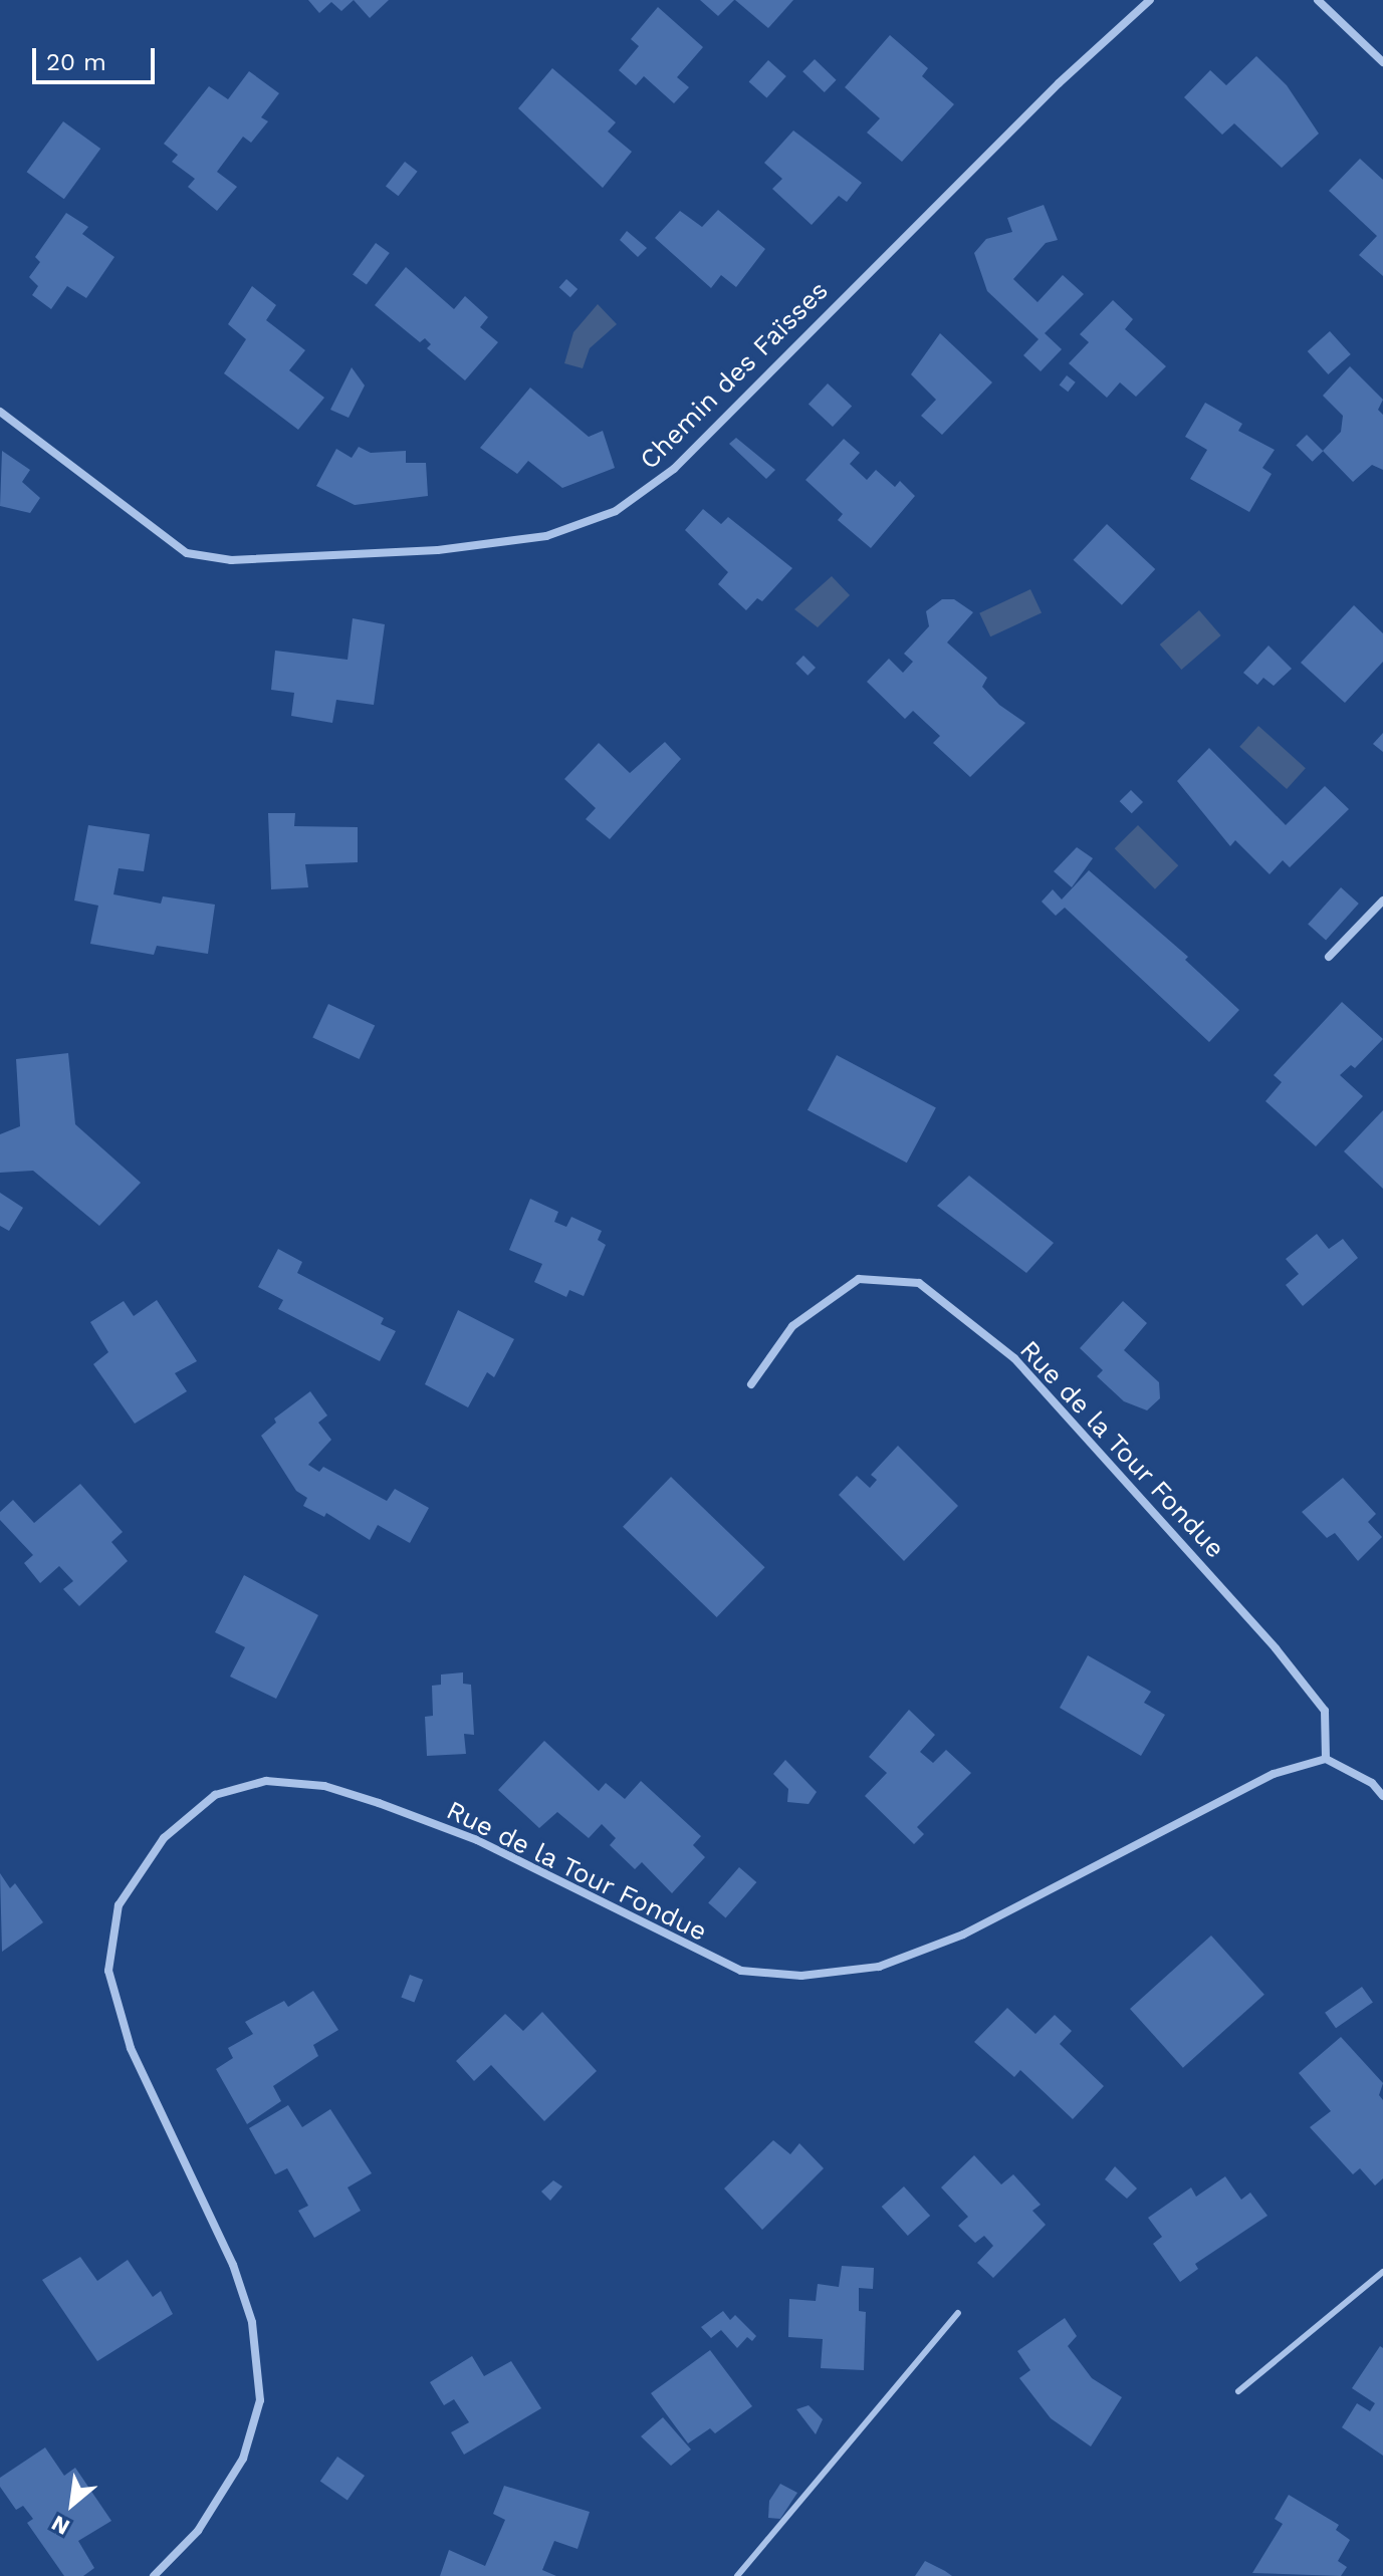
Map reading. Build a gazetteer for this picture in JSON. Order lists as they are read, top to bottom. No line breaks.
{"streets":{"street":["Chemin des Faïsses","Rue de la Tour Fondue"]},"scale_bar":"20 m","north":"bottom left"}
